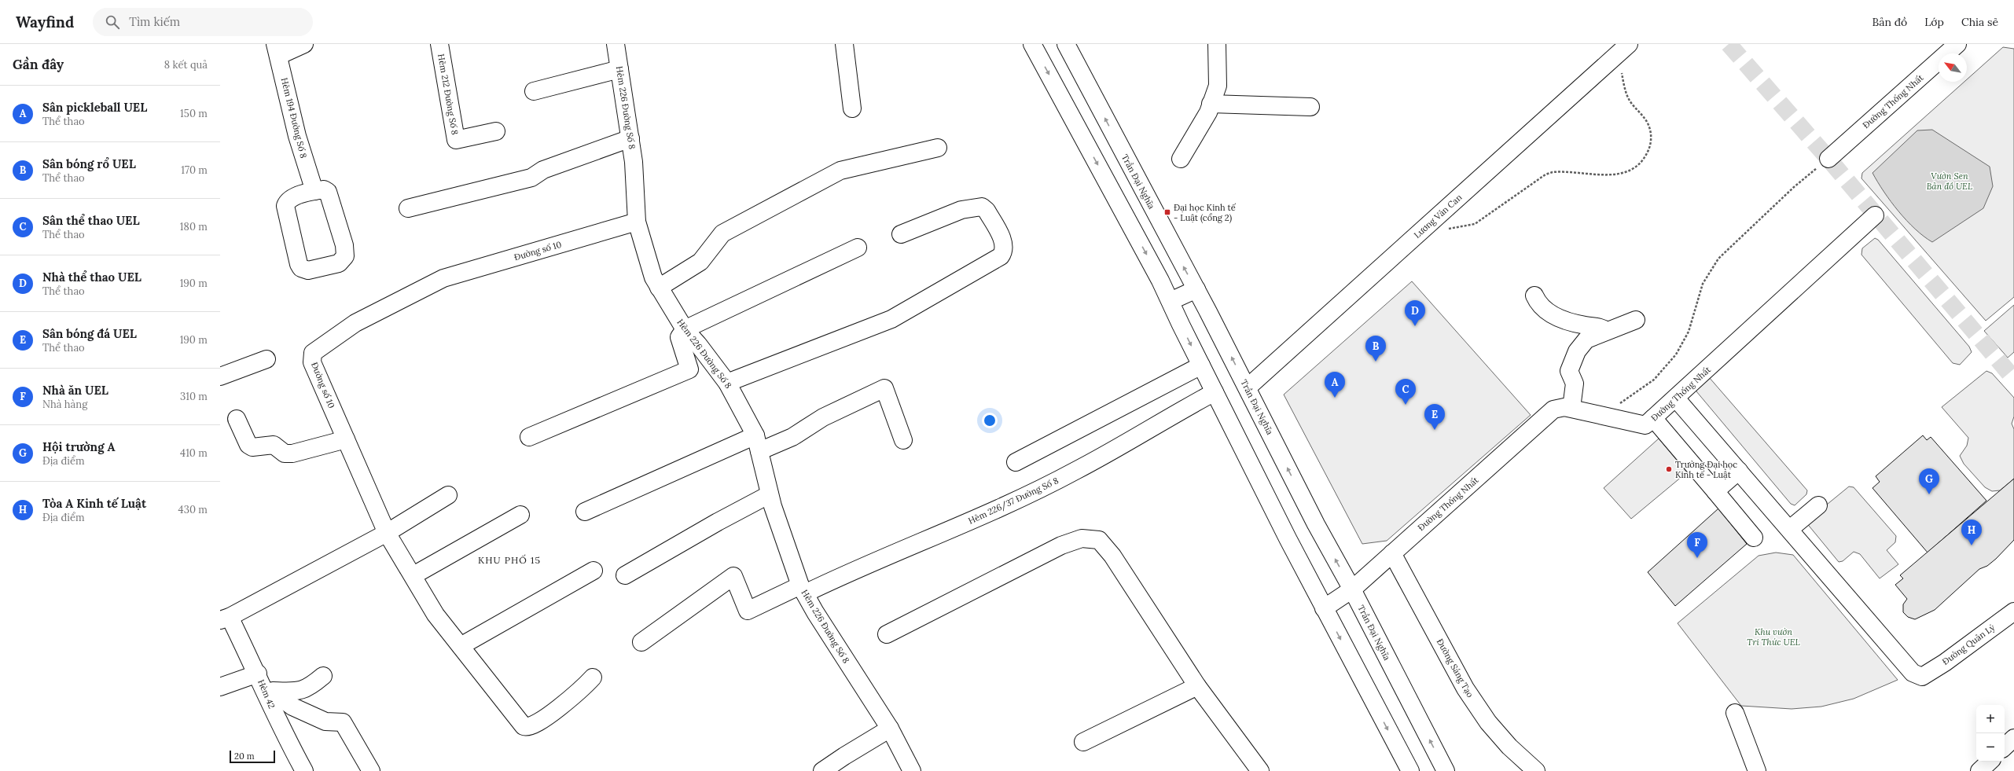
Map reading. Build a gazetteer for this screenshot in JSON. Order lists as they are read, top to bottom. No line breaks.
{"streets":{"street":["Hẻm 212 Đường Số 8","Đường Thống Nhất","Hẻm 226 Đường Số 8","Hẻm 194 Đường Số 8","Trần Đại Nghĩa","Lương Văn Can","Đường số 10","Hẻm 226/37 Đường Số 8","Đường Quản Lý","Đường Sáng Tạo","Hèm 42"]},"crossings":[["Đường Thống Nhất","Trần Đại Nghĩa"],["Đường Thống Nhất","Đường Sáng Tạo"],["Hẻm 226 Đường Số 8","Đường số 10"],["Hẻm 226 Đường Số 8","Hẻm 226/37 Đường Số 8"],["Trần Đại Nghĩa","Lương Văn Can"]],"districts":["KHU PHỐ 15"],"parks":["Vườn Sen Bản đồ UEL","Khu vườn Tri Thức UEL"],"places":{"transit":["Đại học Kinh tế - Luật (cổng 2)"],"other":["Trường Đại học Kinh tế - Luật"]},"scale_bar":"20 m","north":"top left","page":{"header":"Wayfind","search":"Tìm kiếm","nav":["Bản đồ","Lớp","Chia sẻ"],"heading":["Gần đây","8 kết quả"],"list":[{"mark":"A","name":"Sân pickleball UEL","note":"Thể thao","value":"150 m"},{"mark":"B","name":"Sân bóng rổ UEL","note":"Thể thao","value":"170 m"},{"mark":"C","name":"Sân thể thao UEL","note":"Thể thao","value":"180 m"},{"mark":"D","name":"Nhà thể thao UEL","note":"Thể thao","value":"190 m"},{"mark":"E","name":"Sân bóng đá UEL","note":"Thể thao","value":"190 m"},{"mark":"F","name":"Nhà ăn UEL","note":"Nhà hàng","value":"310 m"},{"mark":"G","name":"Hội trường A","note":"Địa điểm","value":"410 m"},{"mark":"H","name":"Tòa A Kinh tế Luật","note":"Địa điểm","value":"430 m"}],"pins":["D","B","A","C","E","G","H","F"],"map_buttons":["+","−"],"scale":"20 m"}}
